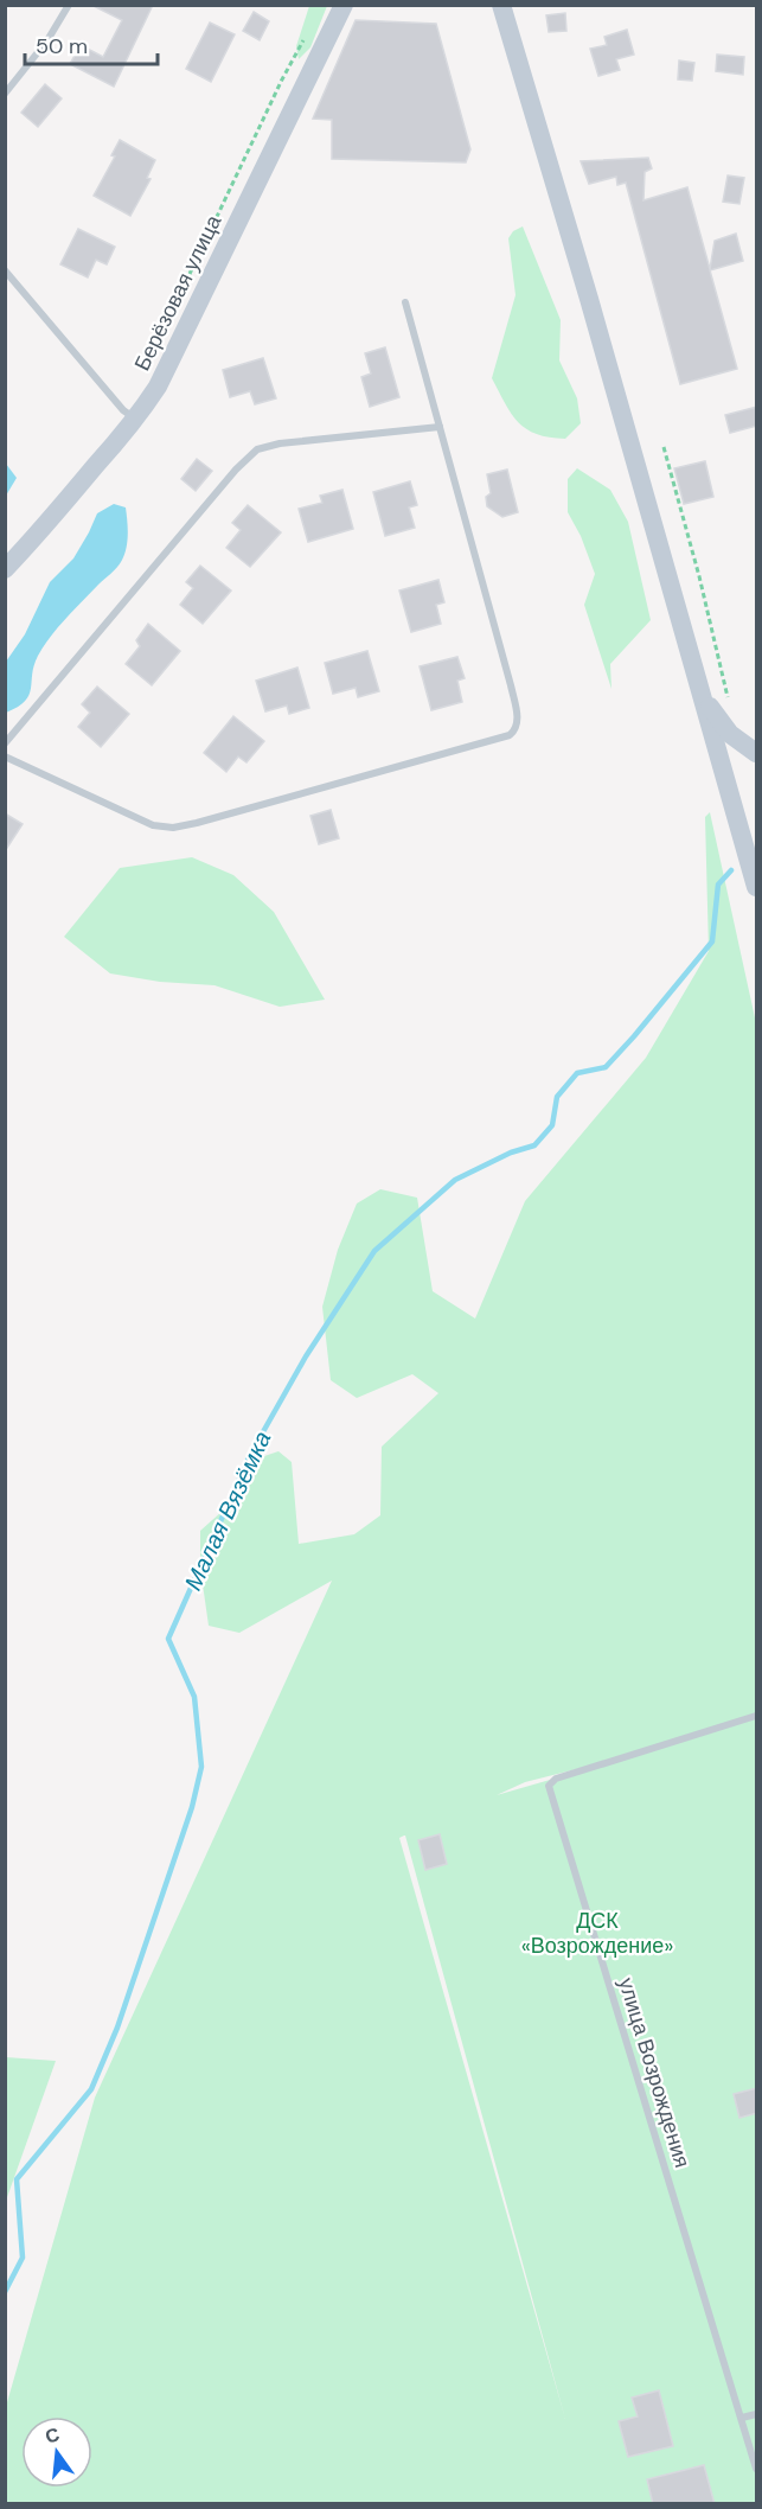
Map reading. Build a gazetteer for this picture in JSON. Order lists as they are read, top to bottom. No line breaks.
{"streets":{"street":["Берёзовая улица"],"lane":["улица Возрождения"]},"water":["Малая Вязёмка"],"parks":["ДСК «Возрождение»"],"scale_bar":"50 m","north":"top"}
